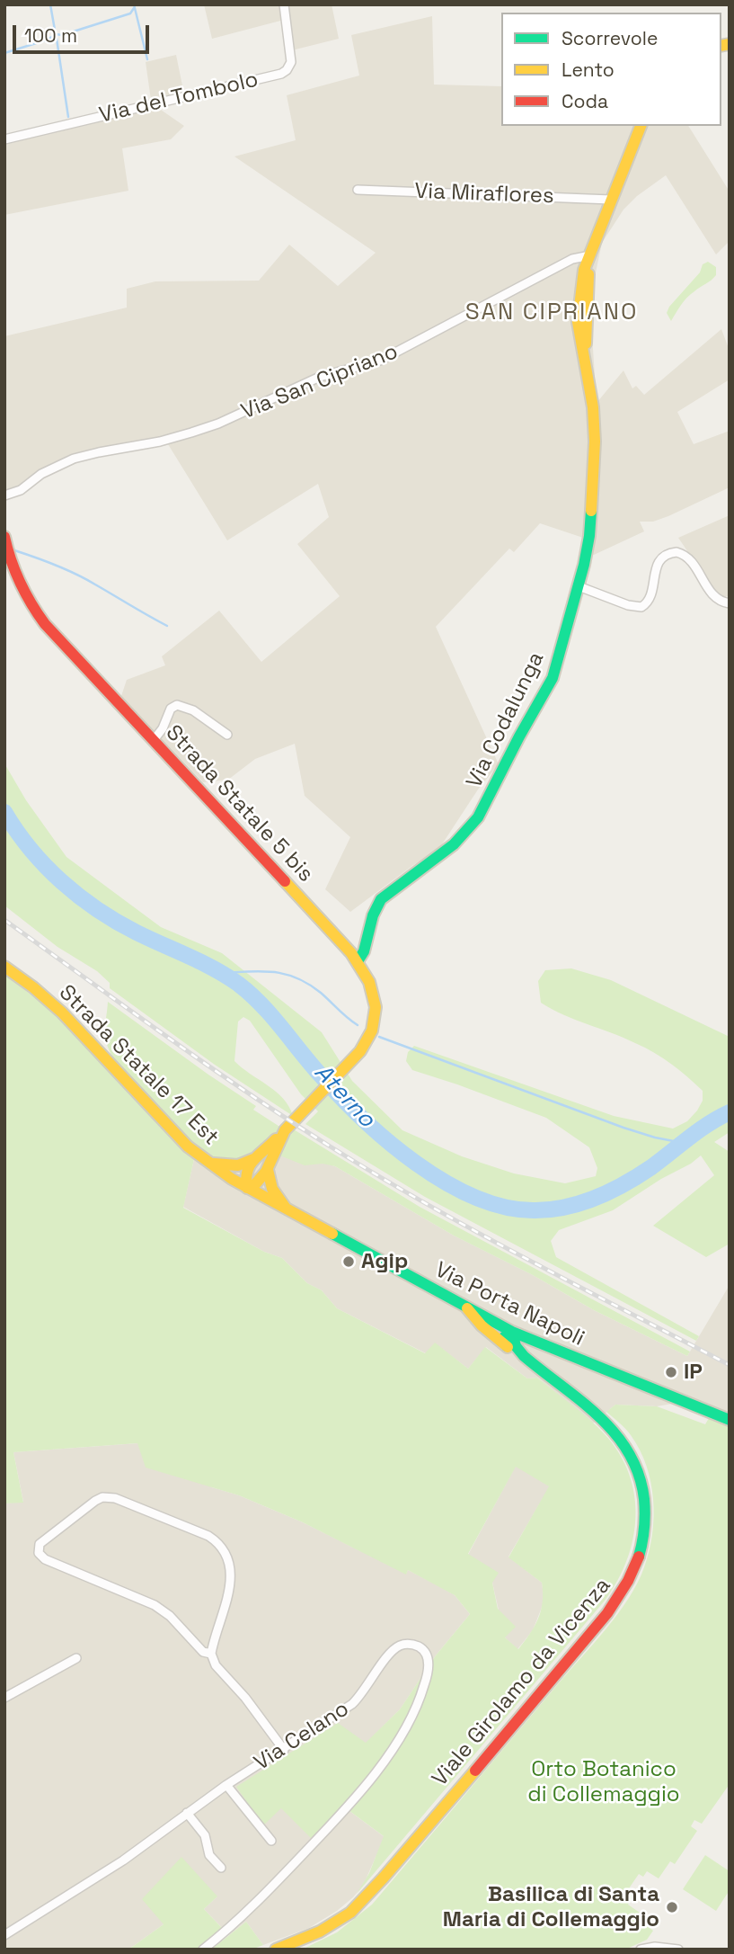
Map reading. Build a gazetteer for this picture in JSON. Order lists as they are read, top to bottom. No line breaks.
{"streets":{"main road":["Via Codalunga","Strada Statale 5 bis","Strada Statale 17 Est","Via Porta Napoli","Viale Girolamo da Vicenza"],"street":["Via del Tombolo","Via Miraflores","Via San Cipriano","Via Celano"]},"crossings":[["Via Miraflores","Via Codalunga"],["Via San Cipriano","Via Codalunga"],["Via Codalunga","Strada Statale 5 bis"],["Strada Statale 5 bis","Strada Statale 17 Est"],["Strada Statale 5 bis","Via Porta Napoli"],["Strada Statale 17 Est","Via Porta Napoli"],["Via Porta Napoli","Viale Girolamo da Vicenza"]],"districts":["SAN CIPRIANO"],"water":["Aterno"],"parks":["Orto Botanico di Collemaggio"],"places":["Agip","IP","Basilica di Santa Maria di Collemaggio"],"legend":["Scorrevole","Lento","Coda"],"scale_bar":"100 m"}
